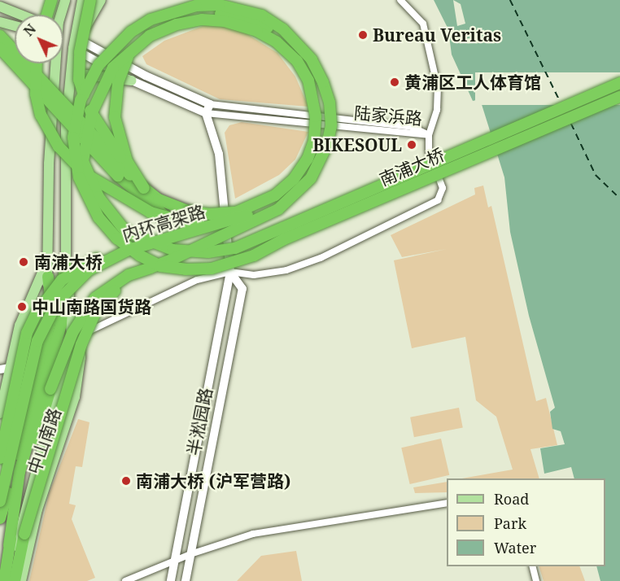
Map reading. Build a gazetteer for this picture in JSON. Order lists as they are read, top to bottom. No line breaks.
{"streets":{"highway":["南浦大桥","内环高架路"],"main road":["陆家浜路","半淞园路","中山南路"]},"crossings":[["陆家浜路","半淞园路"],["陆家浜路","中山南路"],["南浦大桥","内环高架路"]],"places":["Bureau Veritas","黄浦区工人体育馆","BIKESOUL","南浦大桥","中山南路国货路","南浦大桥 (沪军营路)"],"legend":["Road","Park","Water"],"north":"top left"}
